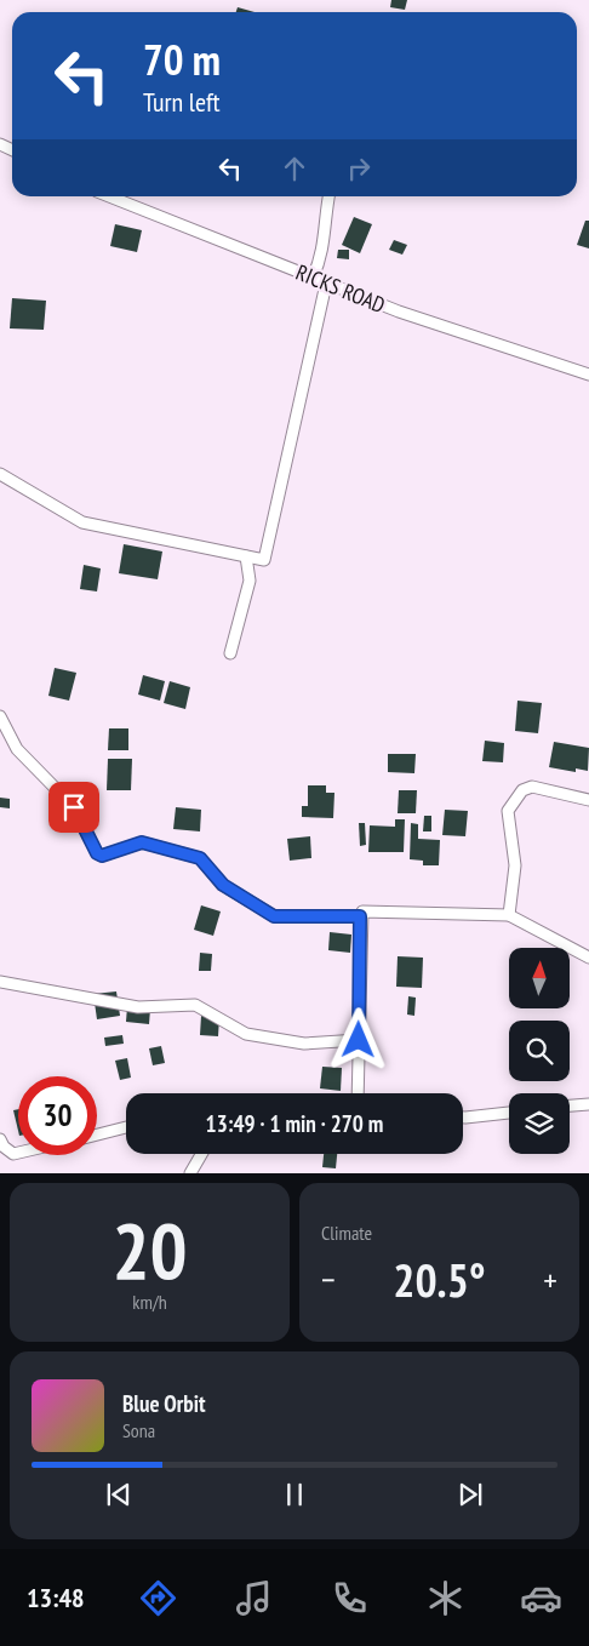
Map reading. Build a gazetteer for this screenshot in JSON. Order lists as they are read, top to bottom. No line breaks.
{"streets":{"street":["RICKS ROAD"]},"north":"top","page":{"turn":["70 m","Turn left"],"limit":"30","trip":"13:49 · 1 min · 270 m","tile":[["20","km/h"],"Climate"],"heat":["−","20.5°","+"],"song":["Blue Orbit","Sona"],"tabs":"13:48"}}
